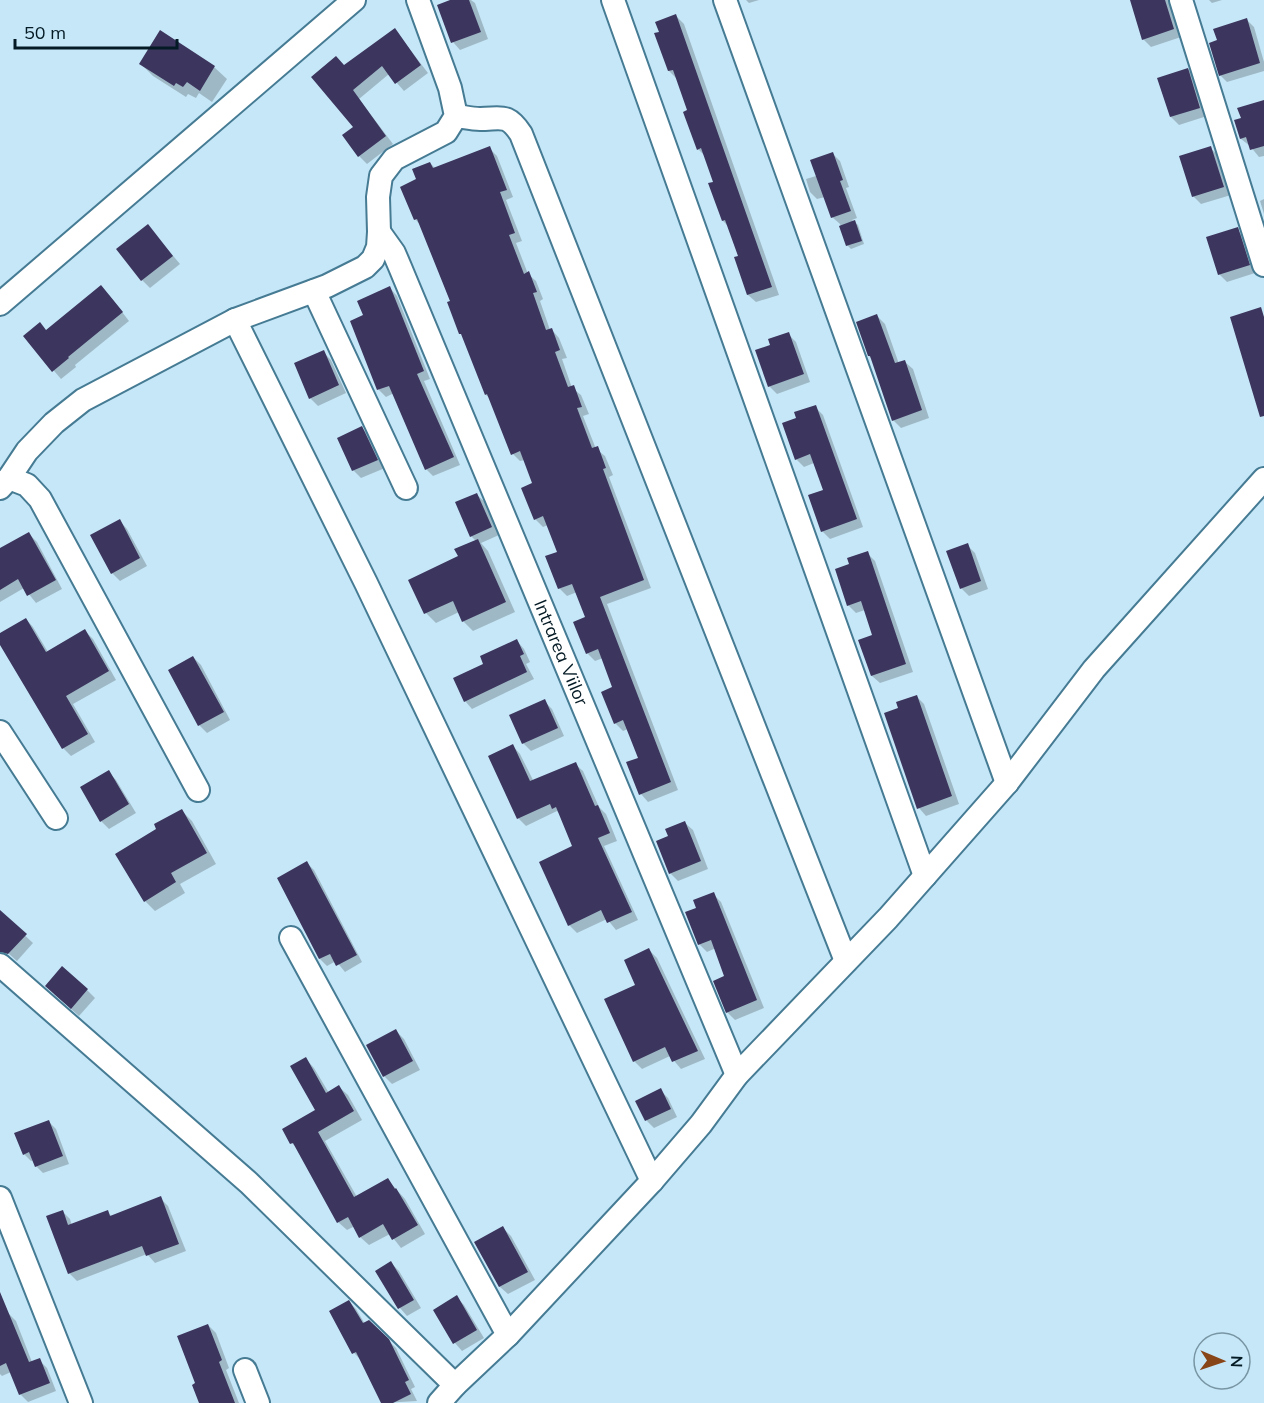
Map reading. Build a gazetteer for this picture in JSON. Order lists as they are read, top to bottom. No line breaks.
{"streets":{"street":["Intrarea Viilor"]},"scale_bar":"50 m","north":"right"}
